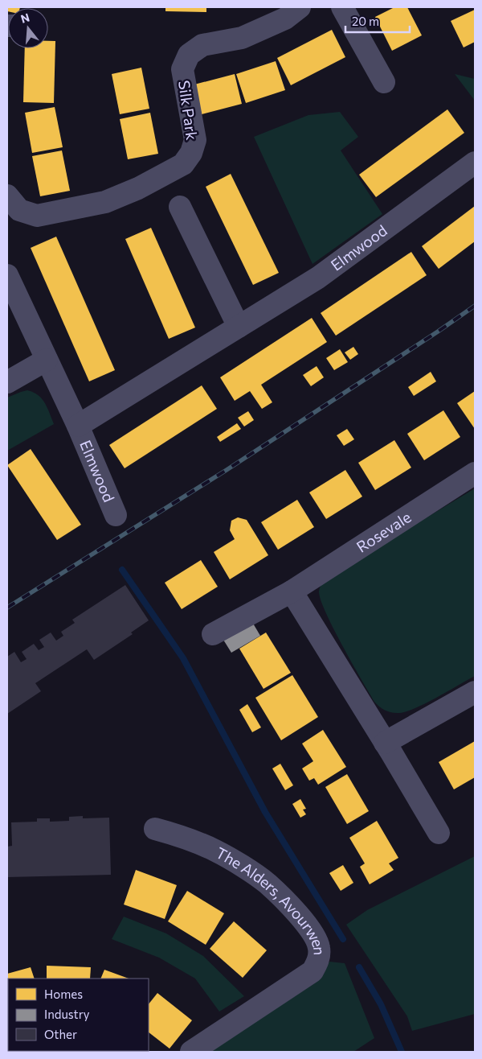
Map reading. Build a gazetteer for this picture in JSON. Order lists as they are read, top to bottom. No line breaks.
{"streets":{"street":["Silk Park","Elmwood","Rosevale","The Alders, Avourwen"]},"legend":["Homes","Industry","Other"],"scale_bar":"20 m","north":"top"}
